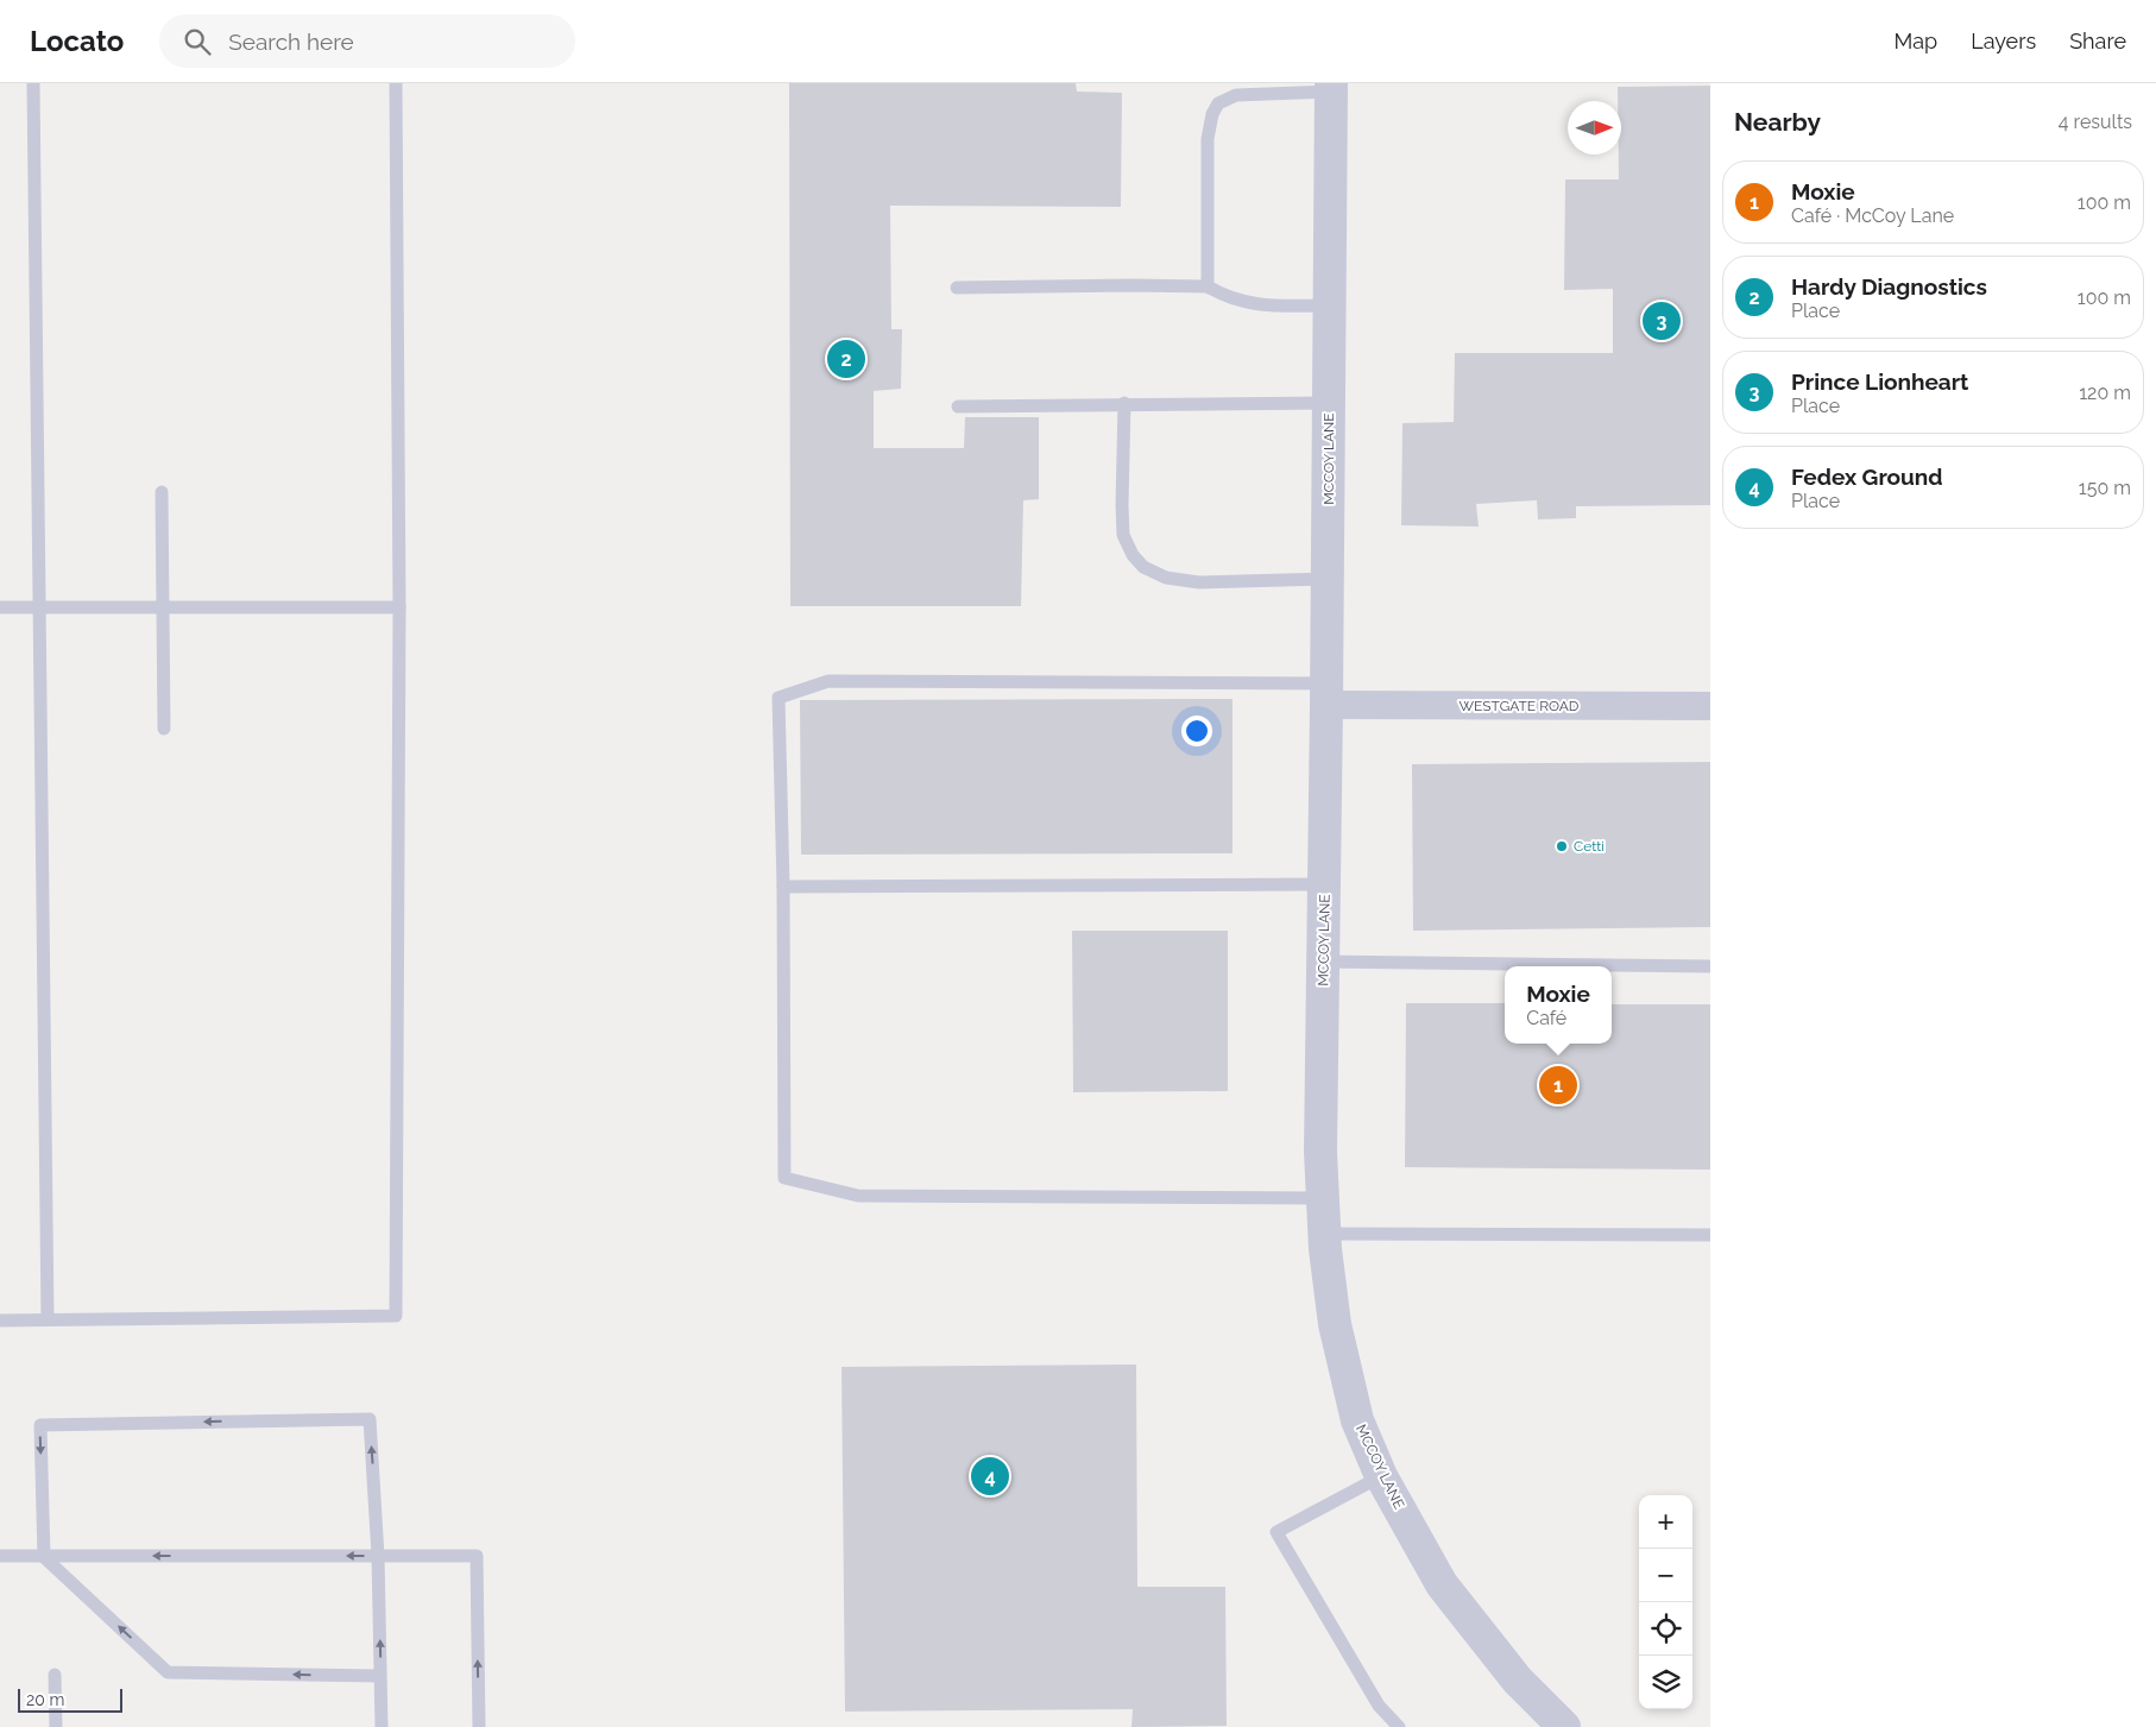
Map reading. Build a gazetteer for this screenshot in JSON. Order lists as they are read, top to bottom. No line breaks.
{"streets":{"street":["MCCOY LANE","WESTGATE ROAD"]},"crossings":[["MCCOY LANE","WESTGATE ROAD"]],"places":["Cetti"],"scale_bar":"20 m","north":"right","page":{"header":"Locato","search":"Search here","nav":["Map","Layers","Share"],"heading":["Nearby","4 results"],"list":[{"mark":"1","name":"Moxie","note":"Café · McCoy Lane","value":"100 m"},{"mark":"2","name":"Hardy Diagnostics","note":"Place","value":"100 m"},{"mark":"3","name":"Prince Lionheart","note":"Place","value":"120 m"},{"mark":"4","name":"Fedex Ground","note":"Place","value":"150 m"}],"pins":["3","2","1","4"],"popup":["Moxie","Café"],"map_buttons":["+","−"],"scale":"20 m"}}
